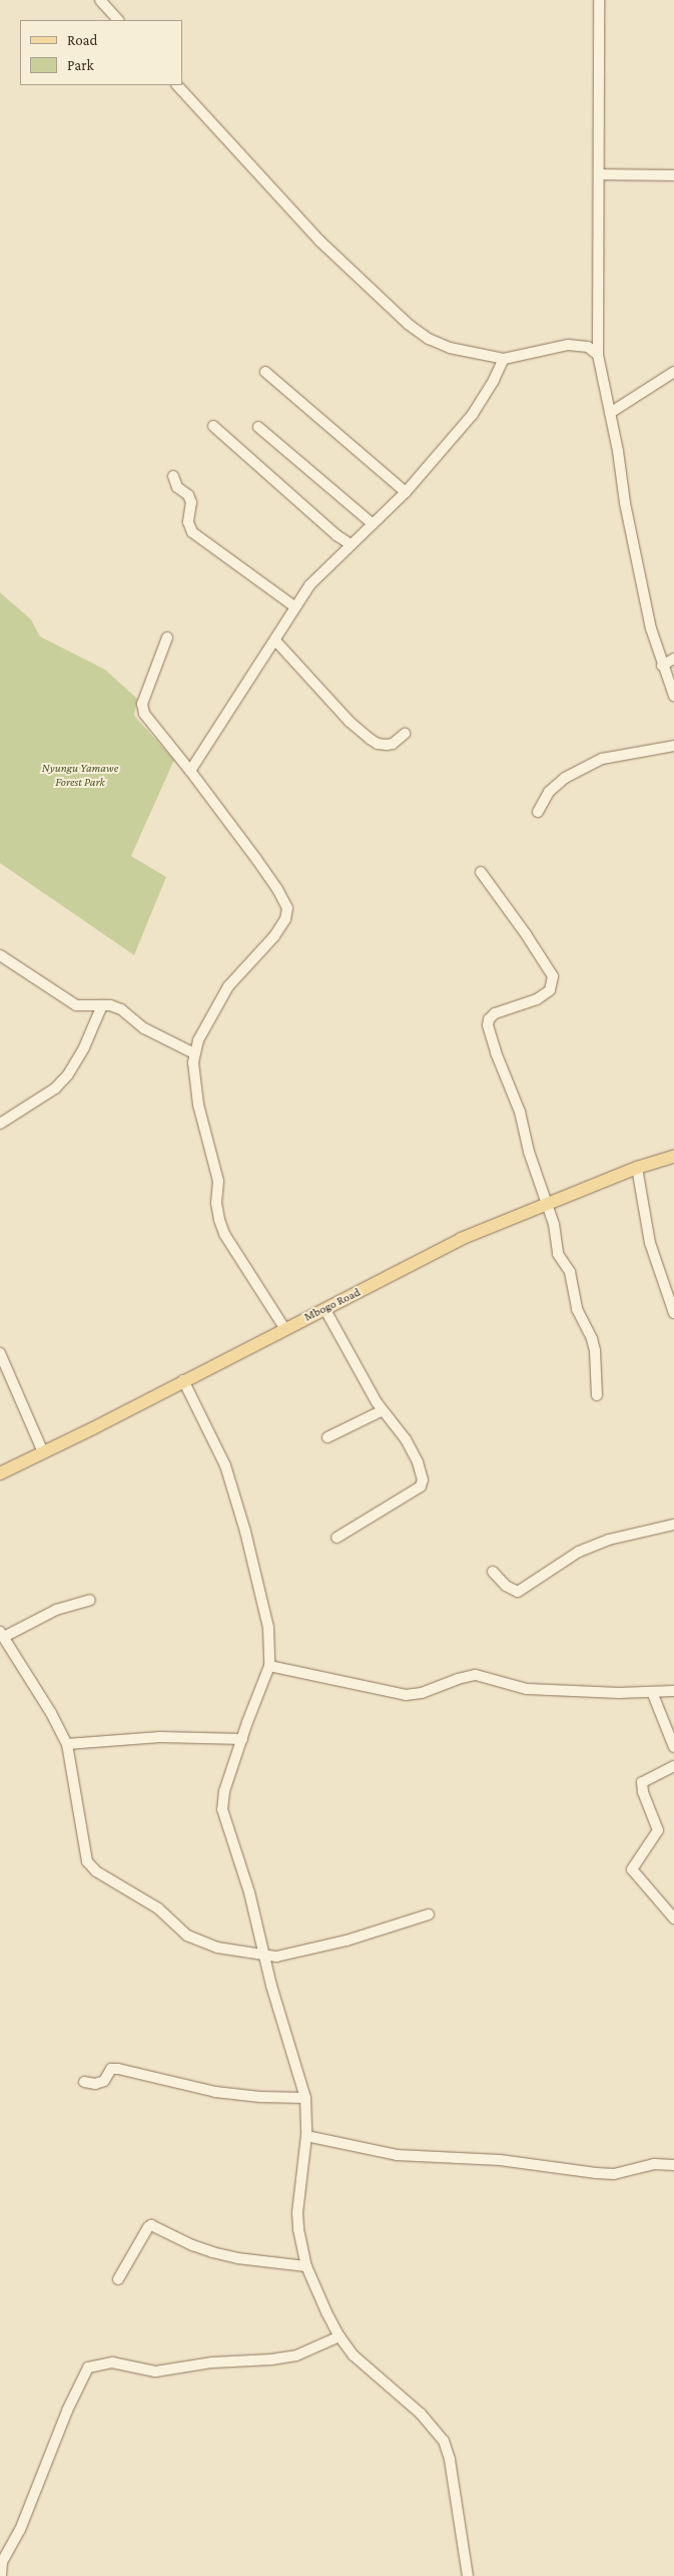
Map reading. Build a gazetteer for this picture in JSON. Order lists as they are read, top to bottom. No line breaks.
{"streets":{"main road":["Mbogo Road"]},"parks":["Nyungu Yamawe Forest Park"],"legend":["Road","Park"]}
